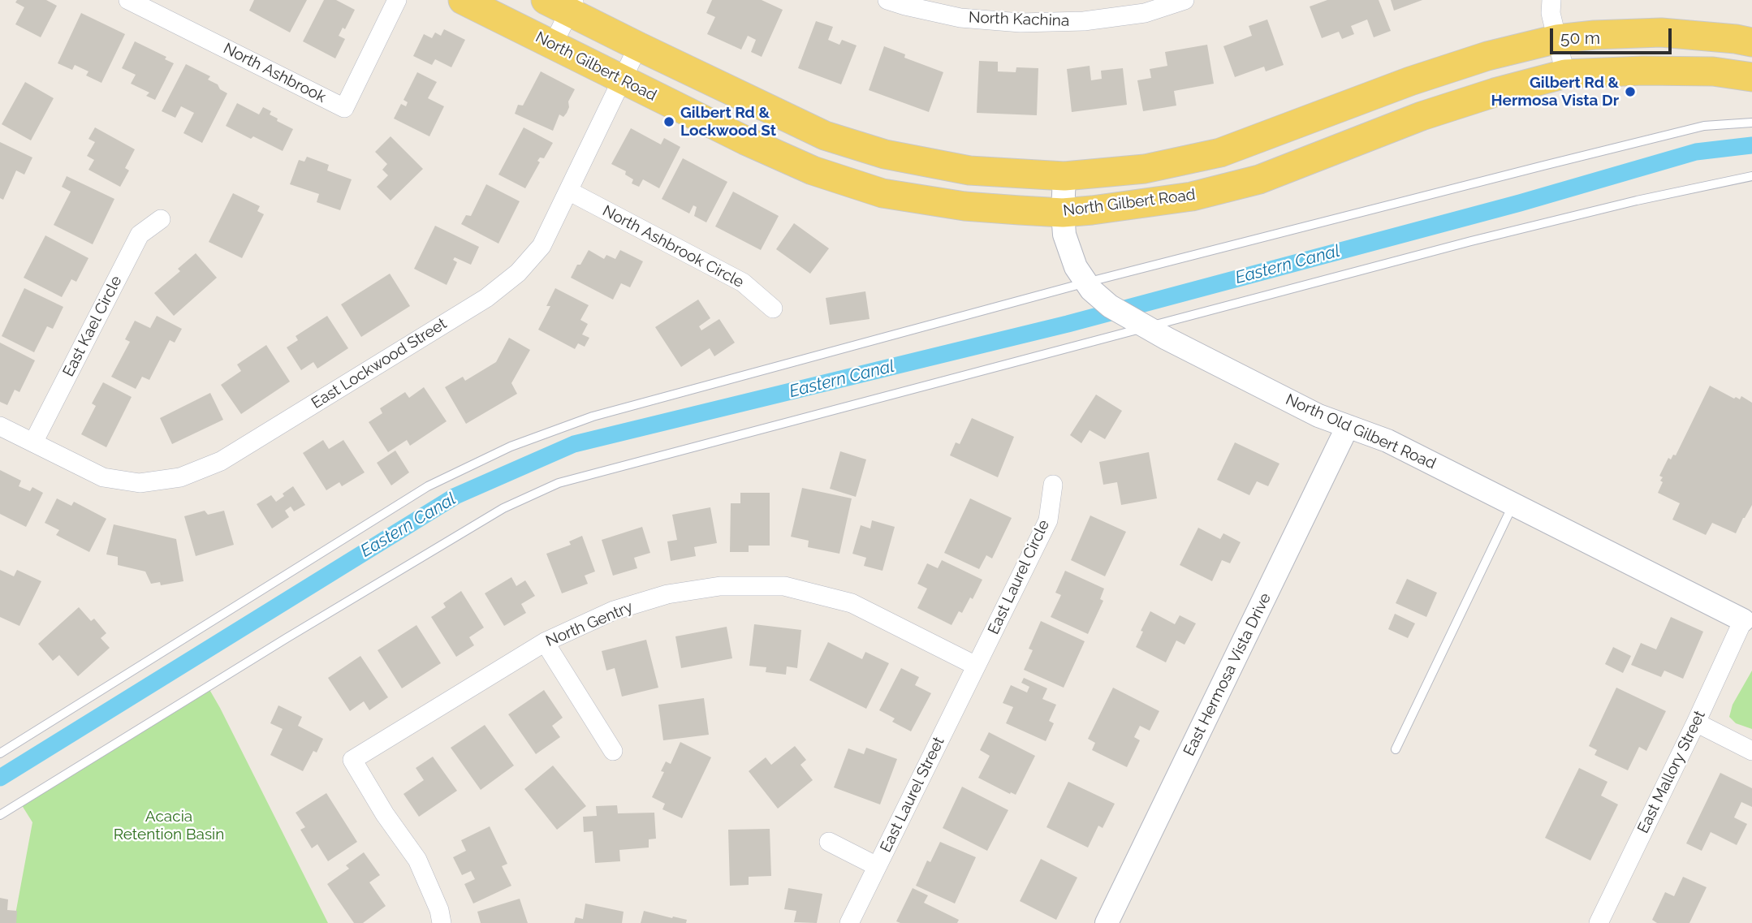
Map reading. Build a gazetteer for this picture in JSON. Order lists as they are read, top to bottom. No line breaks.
{"streets":{"main road":["North Gilbert Road"],"street":["North Kachina","North Ashbrook","North Ashbrook Circle","East Kael Circle","East Lockwood Street","North Old Gilbert Road","East Laurel Circle","North Gentry","East Hermosa Vista Drive","East Mallory Street","East Laurel Street"]},"crossings":[["North Gilbert Road","East Lockwood Street"],["North Gilbert Road","North Old Gilbert Road"],["North Ashbrook Circle","East Lockwood Street"],["East Kael Circle","East Lockwood Street"],["North Old Gilbert Road","East Hermosa Vista Drive"],["North Old Gilbert Road","East Mallory Street"],["East Laurel Circle","North Gentry"],["East Laurel Circle","East Laurel Street"],["North Gentry","East Laurel Street"]],"water":["Eastern Canal"],"parks":["Acacia Retention Basin"],"places":["Gilbert Rd & Hermosa Vista Dr","Gilbert Rd & Lockwood St"],"scale_bar":"50 m"}
